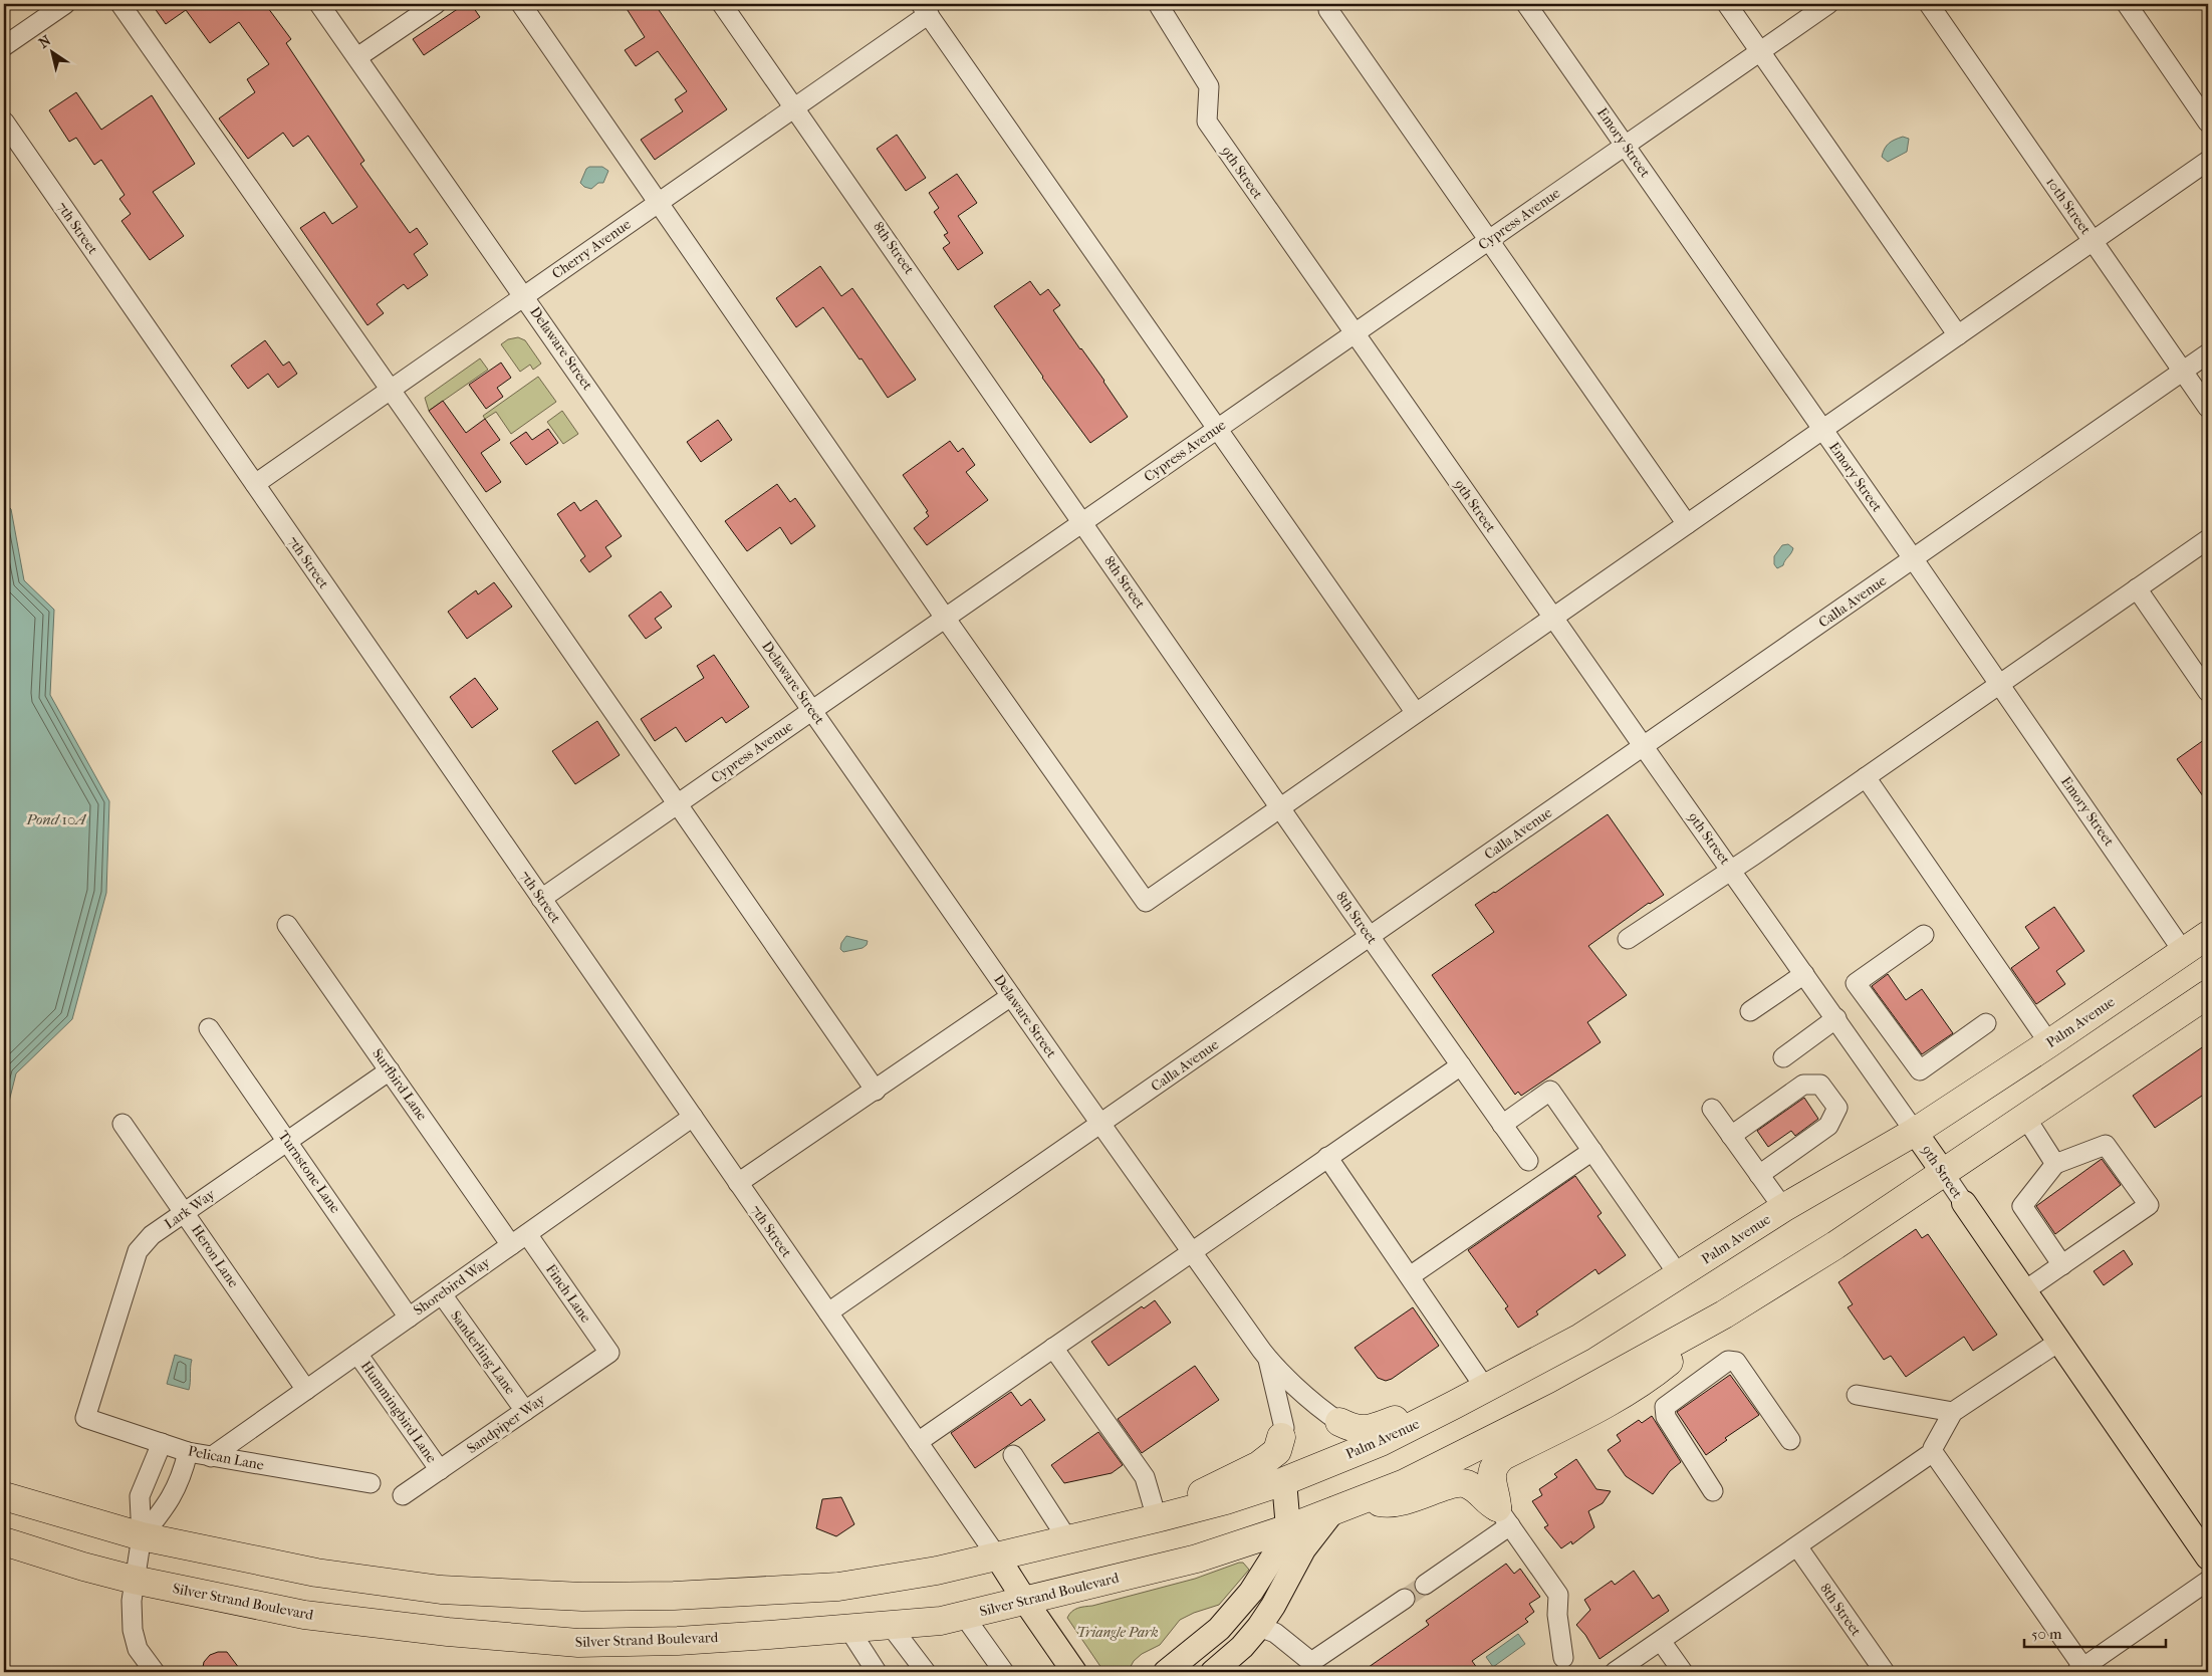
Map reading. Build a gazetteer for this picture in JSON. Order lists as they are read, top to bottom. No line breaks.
{"streets":{"highway":["Palm Avenue","Silver Strand Boulevard"],"main road":["9th Street","7th Street"],"street":["Emory Street","10th Street","Cypress Avenue","8th Street","Cherry Avenue","Delaware Street","Calla Avenue","Surfbird Lane","Turnstone Lane","Lark Way","Heron Lane","Shorebird Way","Finch Lane","Sanderling Lane","Hummingbird Lane","Sandpiper Way","Pelican Lane"]},"crossings":[["Emory Street","Cypress Avenue"],["Emory Street","Calla Avenue"],["Emory Street","Palm Avenue"],["9th Street","Cypress Avenue"],["9th Street","Calla Avenue"],["9th Street","Palm Avenue"],["10th Street","Calla Avenue"],["Cypress Avenue","7th Street"],["Cypress Avenue","8th Street"],["Cypress Avenue","Delaware Street"],["7th Street","Cherry Avenue"],["7th Street","Calla Avenue"],["7th Street","Shorebird Way"],["7th Street","Silver Strand Boulevard"],["8th Street","Cherry Avenue"],["8th Street","Calla Avenue"],["Cherry Avenue","Delaware Street"],["Delaware Street","Calla Avenue"],["Surfbird Lane","Lark Way"],["Surfbird Lane","Shorebird Way"],["Turnstone Lane","Lark Way"],["Turnstone Lane","Shorebird Way"],["Lark Way","Heron Lane"],["Lark Way","Pelican Lane"],["Heron Lane","Shorebird Way"],["Shorebird Way","Finch Lane"],["Shorebird Way","Sanderling Lane"],["Shorebird Way","Hummingbird Lane"],["Shorebird Way","Pelican Lane"],["Finch Lane","Sandpiper Way"],["Sanderling Lane","Sandpiper Way"],["Hummingbird Lane","Sandpiper Way"]],"water":["Pond 10A"],"parks":["Triangle Park"],"scale_bar":"50 m","north":"top left"}
